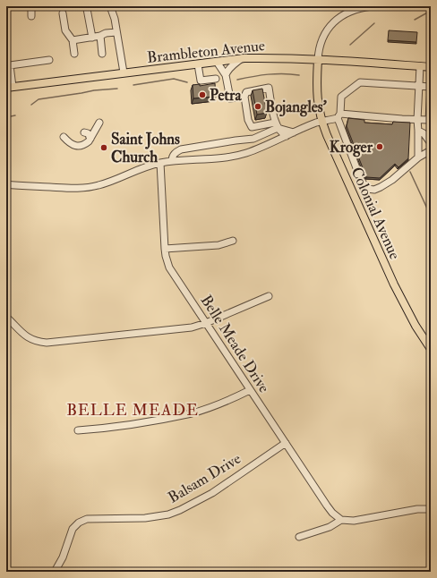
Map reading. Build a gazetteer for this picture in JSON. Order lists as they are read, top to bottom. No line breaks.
{"streets":{"main road":["Brambleton Avenue","Colonial Avenue"],"street":["Belle Meade Drive","Balsam Drive"]},"crossings":[["Brambleton Avenue","Colonial Avenue"],["Belle Meade Drive","Balsam Drive"]],"districts":["BELLE MEADE"],"places":["Petra","Bojangles'","Kroger","Saint Johns Church"]}
